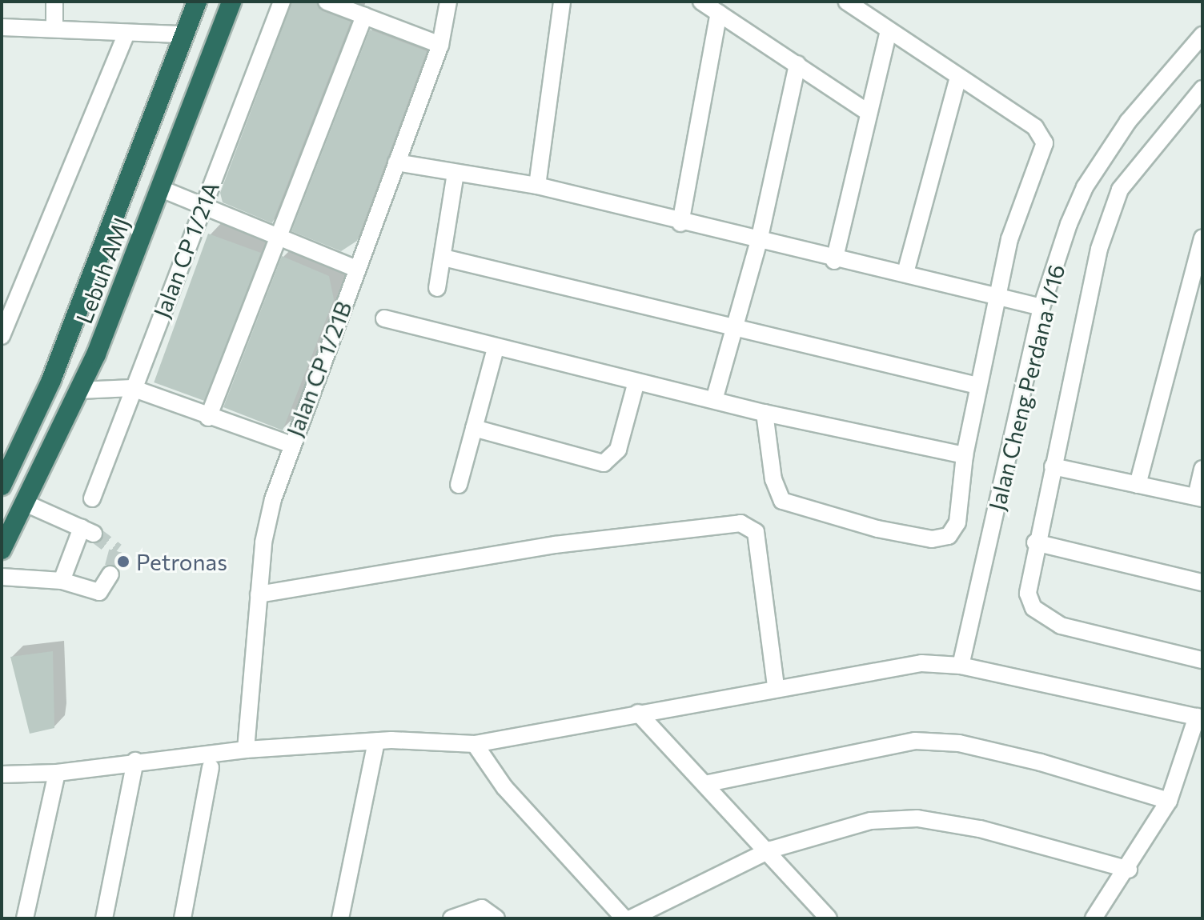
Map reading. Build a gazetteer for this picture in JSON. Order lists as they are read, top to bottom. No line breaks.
{"streets":{"highway":["Lebuh AMJ"],"street":["Jalan CP 1/21A","Jalan CP 1/21B","Jalan Cheng Perdana 1/16"]},"places":["Petronas"]}
